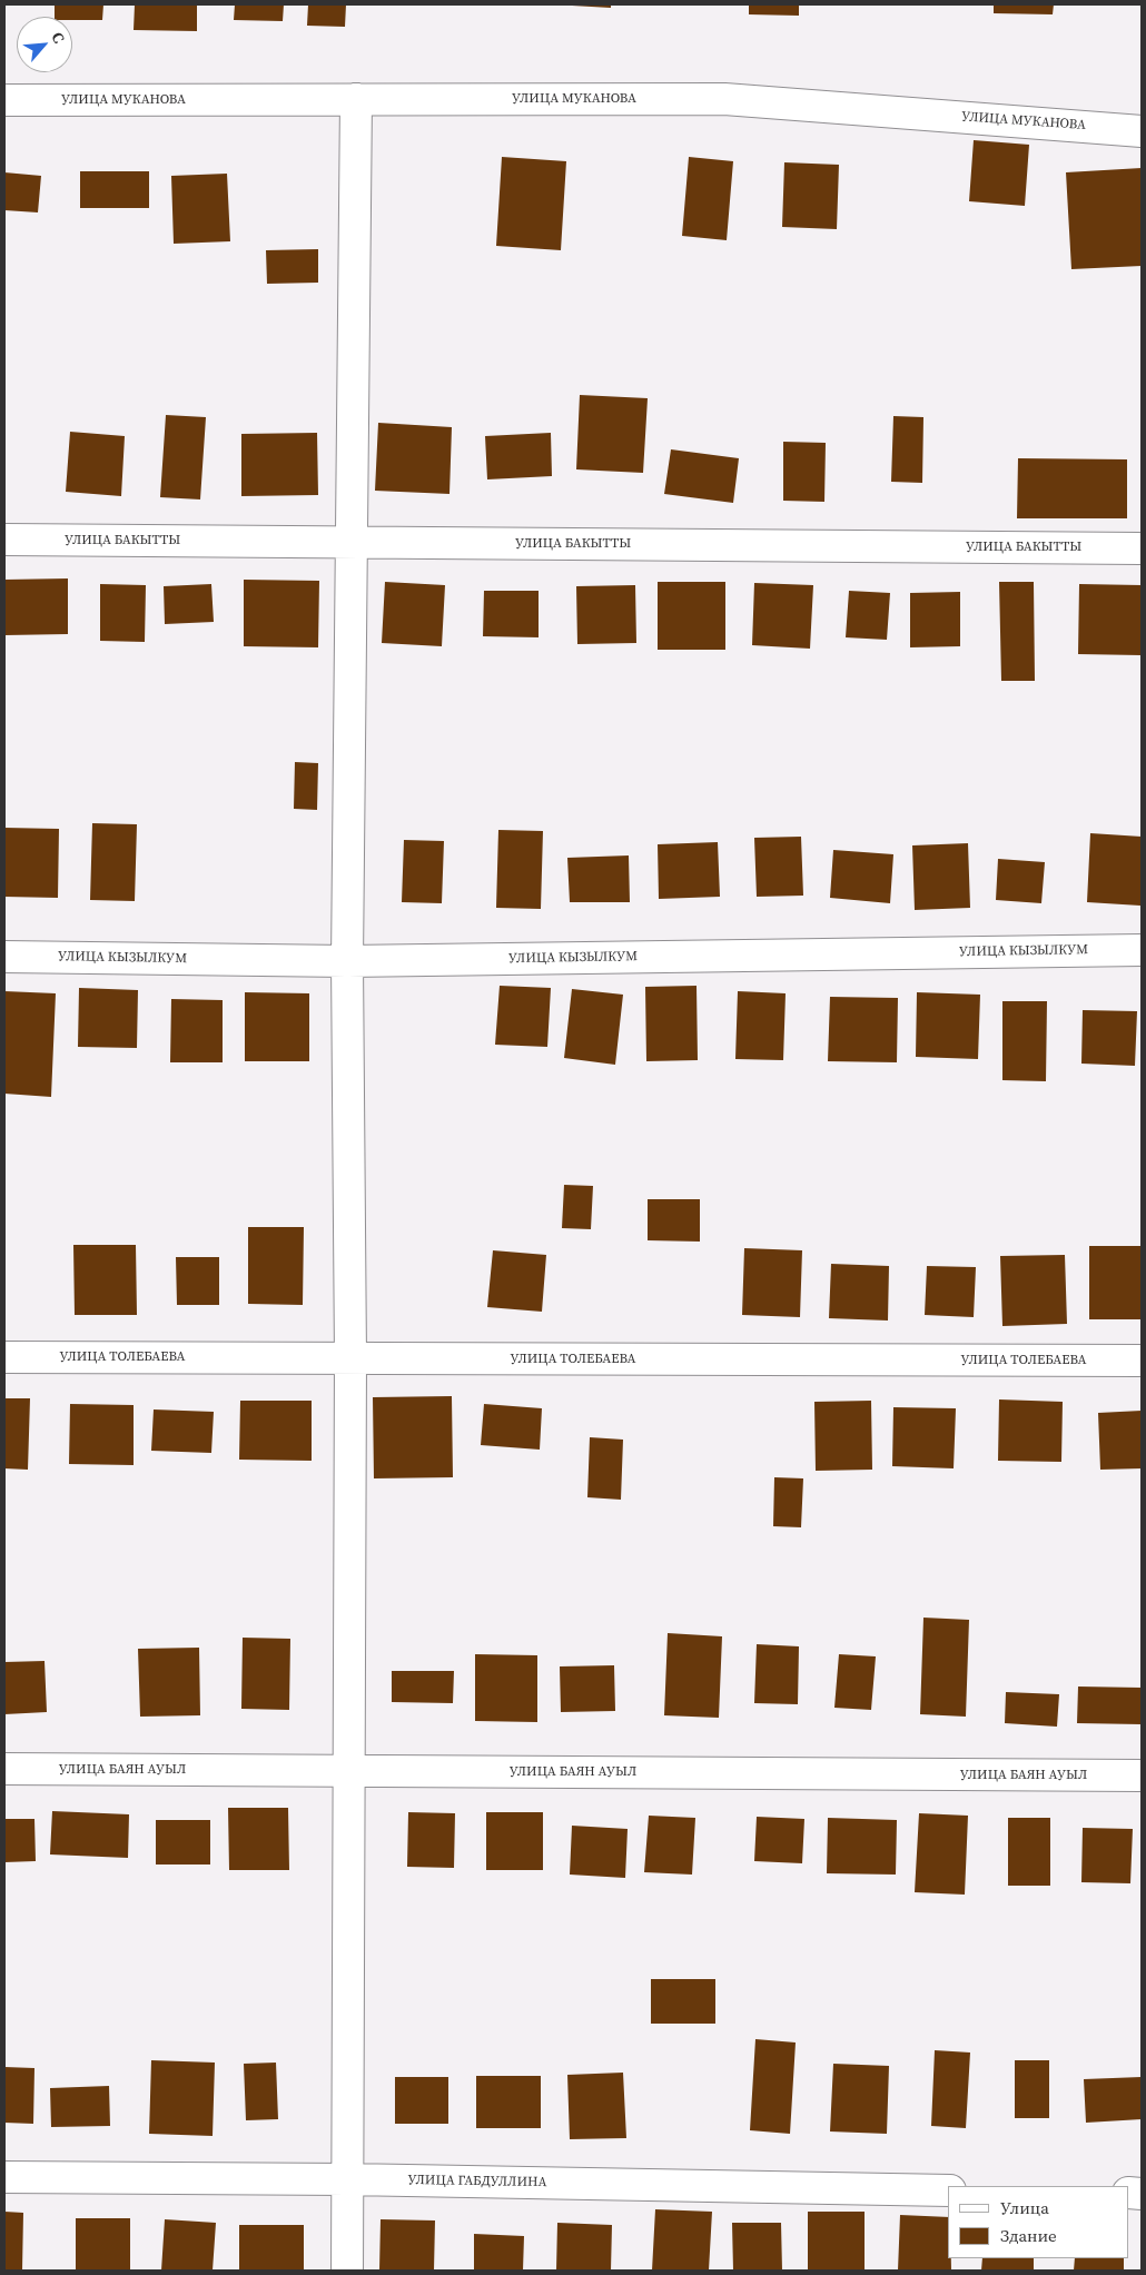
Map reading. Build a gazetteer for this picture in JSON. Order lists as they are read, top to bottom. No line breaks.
{"streets":{"street":["УЛИЦА МУКАНОВА","УЛИЦА БАКЫТТЫ","УЛИЦА КЫЗЫЛКУМ","УЛИЦА ТОЛЕБАЕВА","УЛИЦА БАЯН АУЫЛ","УЛИЦА ГАБДУЛЛИНА"]},"legend":["Улица","Здание"],"north":"top right"}
